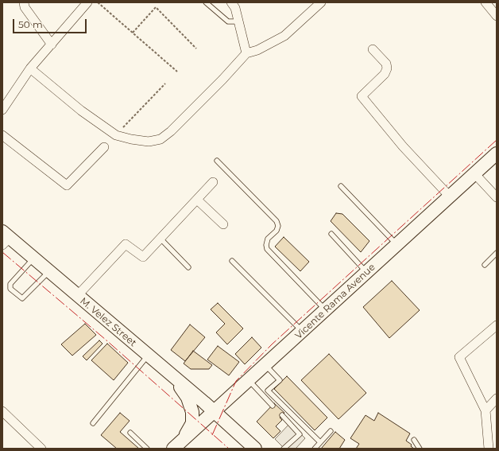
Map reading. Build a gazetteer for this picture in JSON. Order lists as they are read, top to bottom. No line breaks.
{"streets":{"main road":["Vicente Rama Avenue","M. Velez Street"]},"crossings":[["Vicente Rama Avenue","M. Velez Street"]],"scale_bar":"50 m"}
